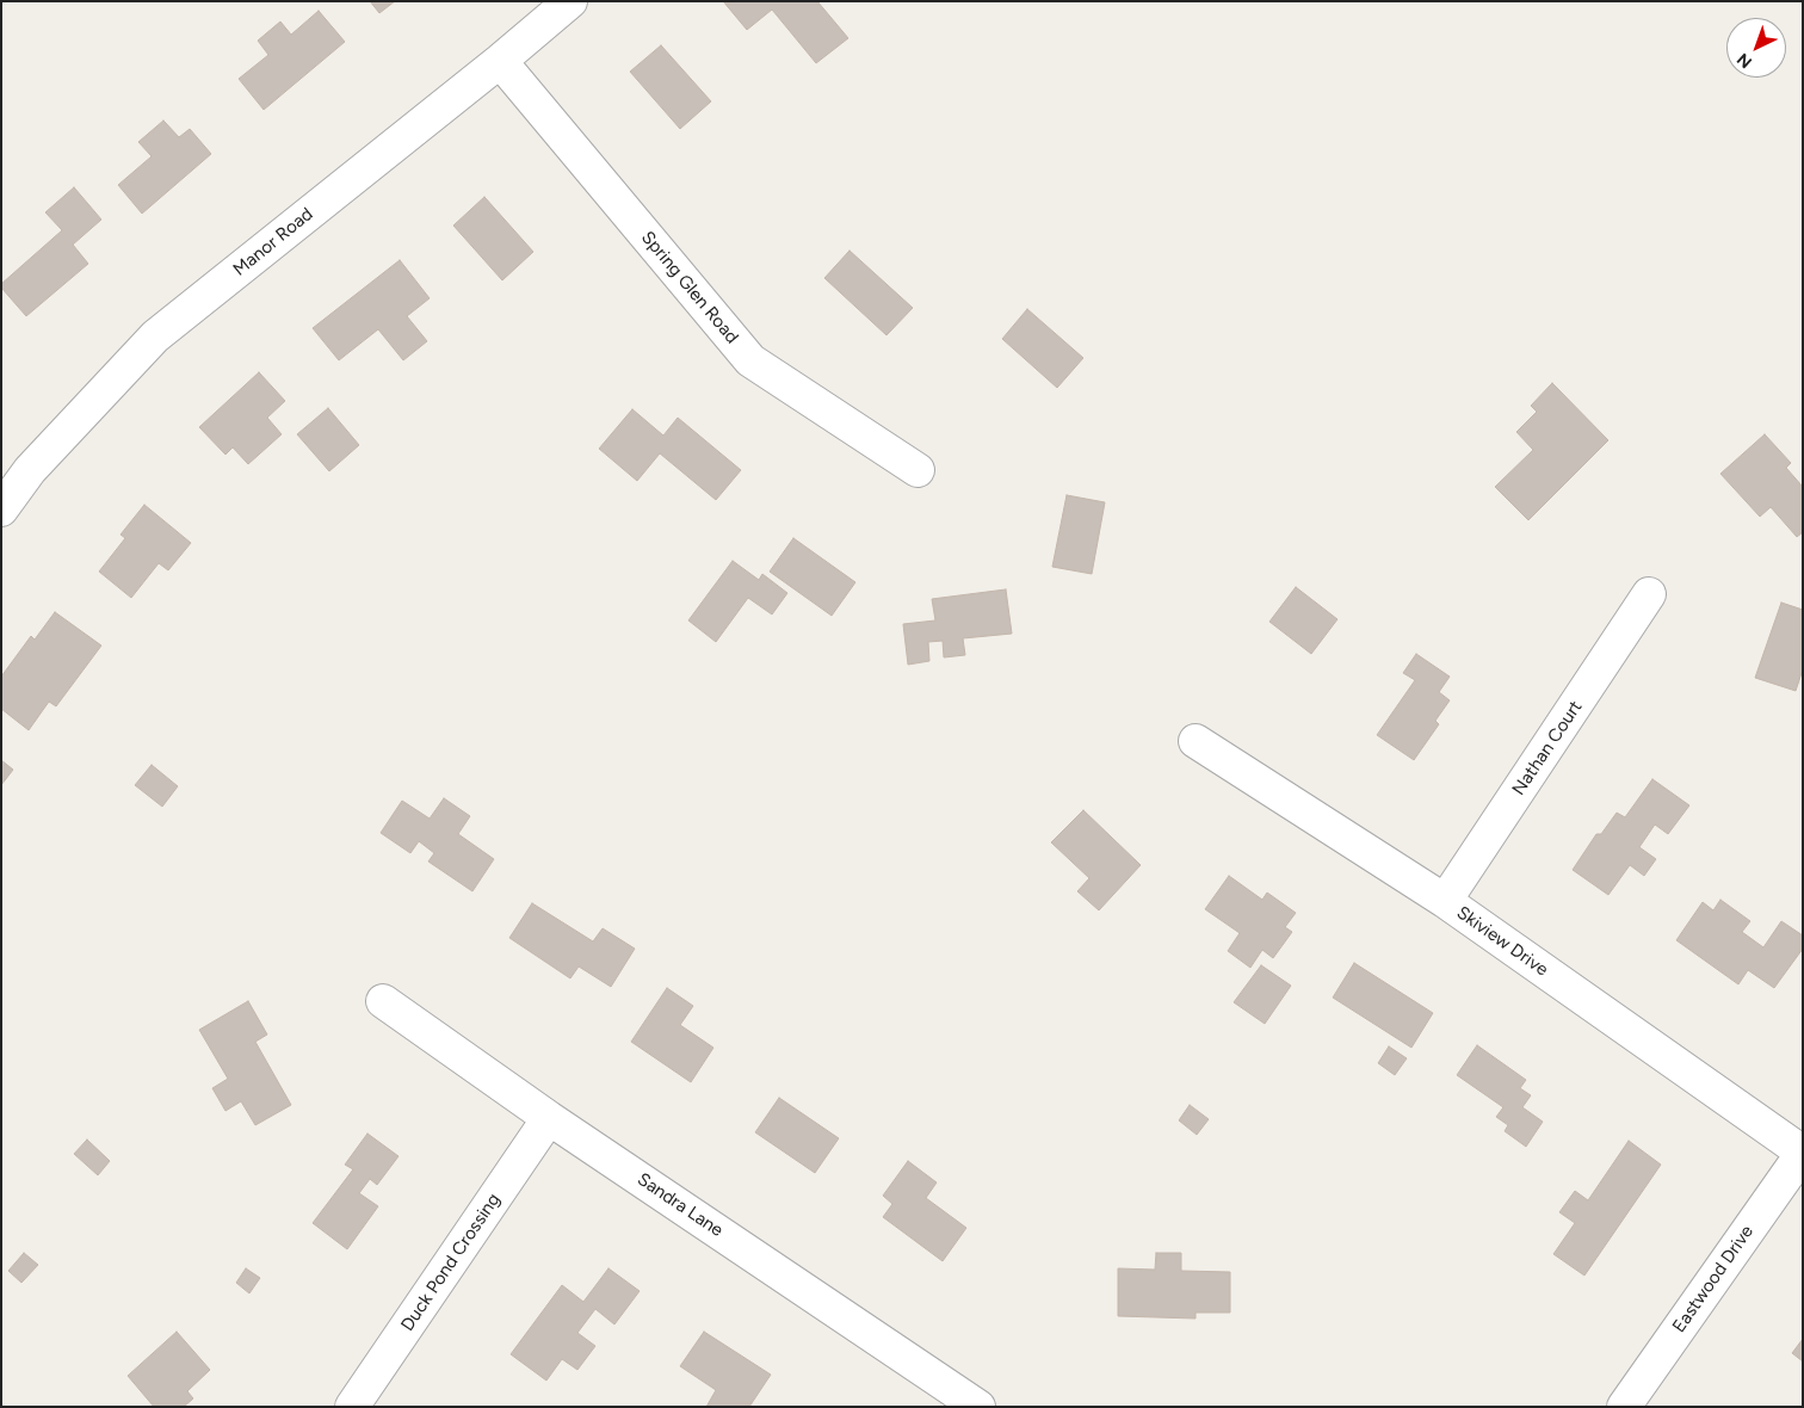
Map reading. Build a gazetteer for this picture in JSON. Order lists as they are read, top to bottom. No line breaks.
{"streets":{"street":["Manor Road","Spring Glen Road","Nathan Court","Skiview Drive","Sandra Lane","Duck Pond Crossing","Eastwood Drive"]},"crossings":[["Manor Road","Spring Glen Road"],["Nathan Court","Skiview Drive"],["Skiview Drive","Eastwood Drive"],["Sandra Lane","Duck Pond Crossing"]],"north":"bottom left"}
